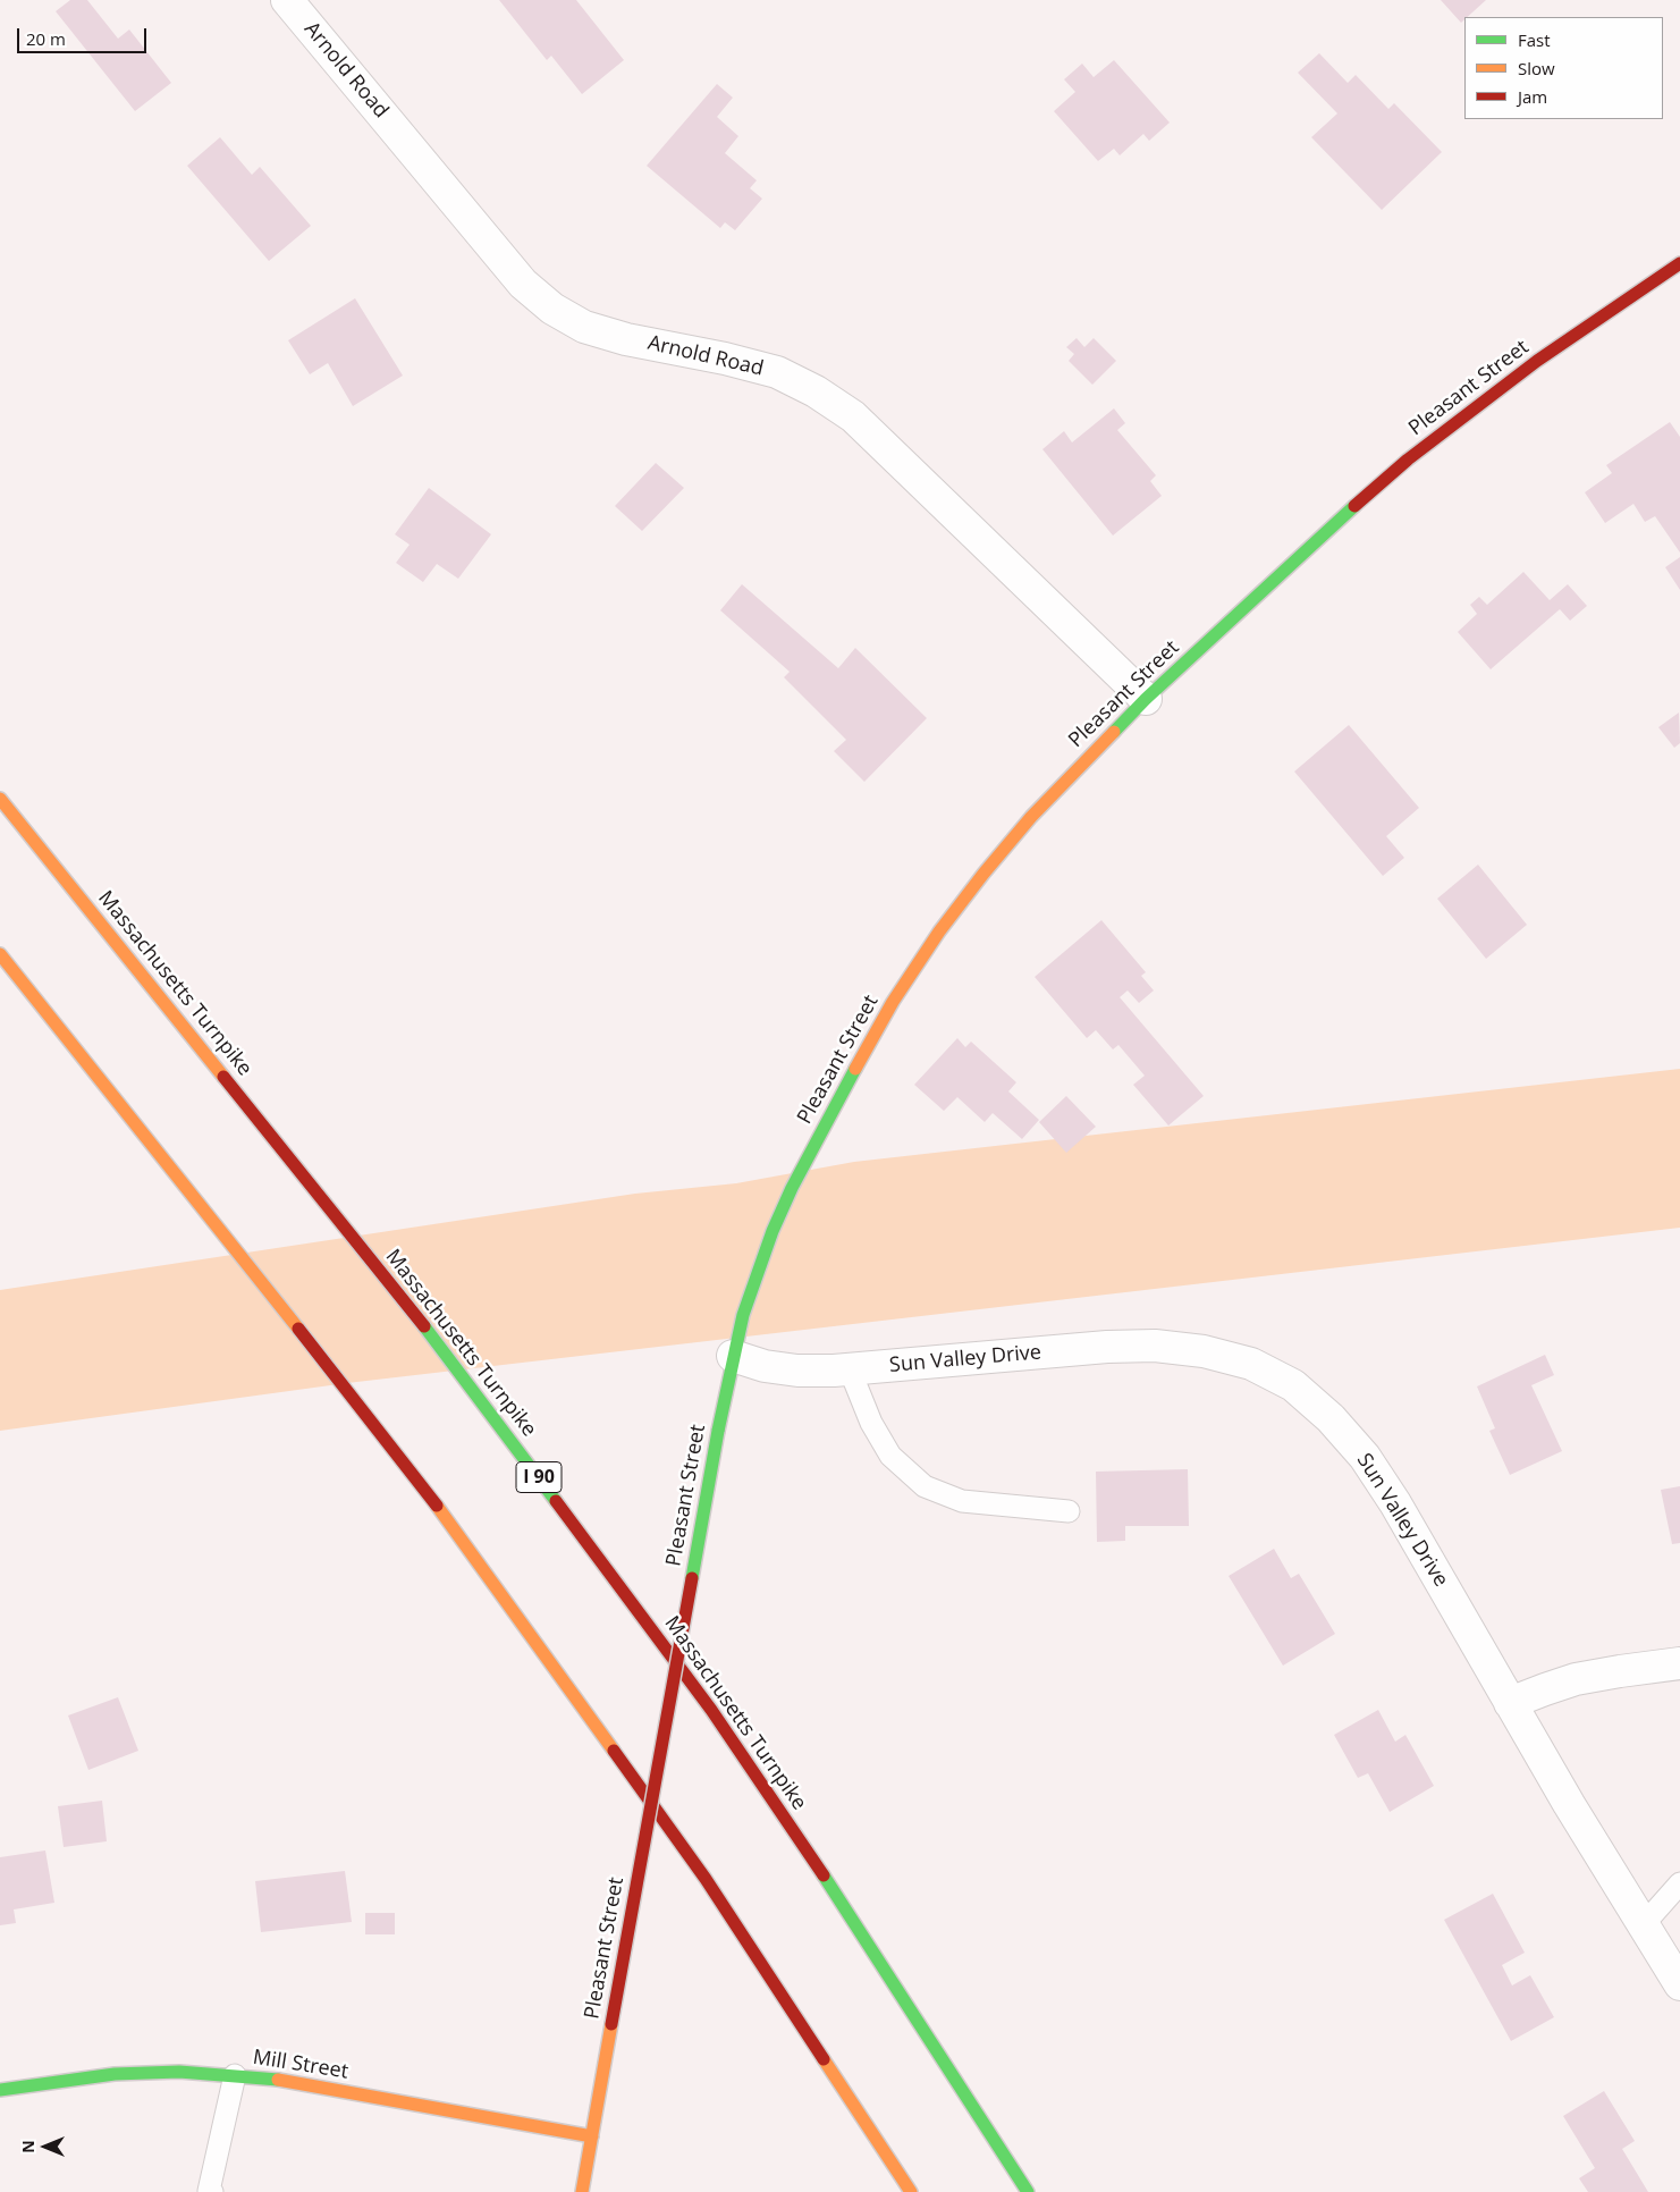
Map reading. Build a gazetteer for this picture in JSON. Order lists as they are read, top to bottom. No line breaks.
{"streets":{"main road":["Pleasant Street","Massachusetts Turnpike","I 90","Mill Street"],"street":["Arnold Road","Sun Valley Drive"]},"crossings":[["Arnold Road","Pleasant Street"],["Pleasant Street","Sun Valley Drive"],["Pleasant Street","Mill Street"]],"legend":["Fast","Slow","Jam"],"scale_bar":"20 m","north":"left"}
